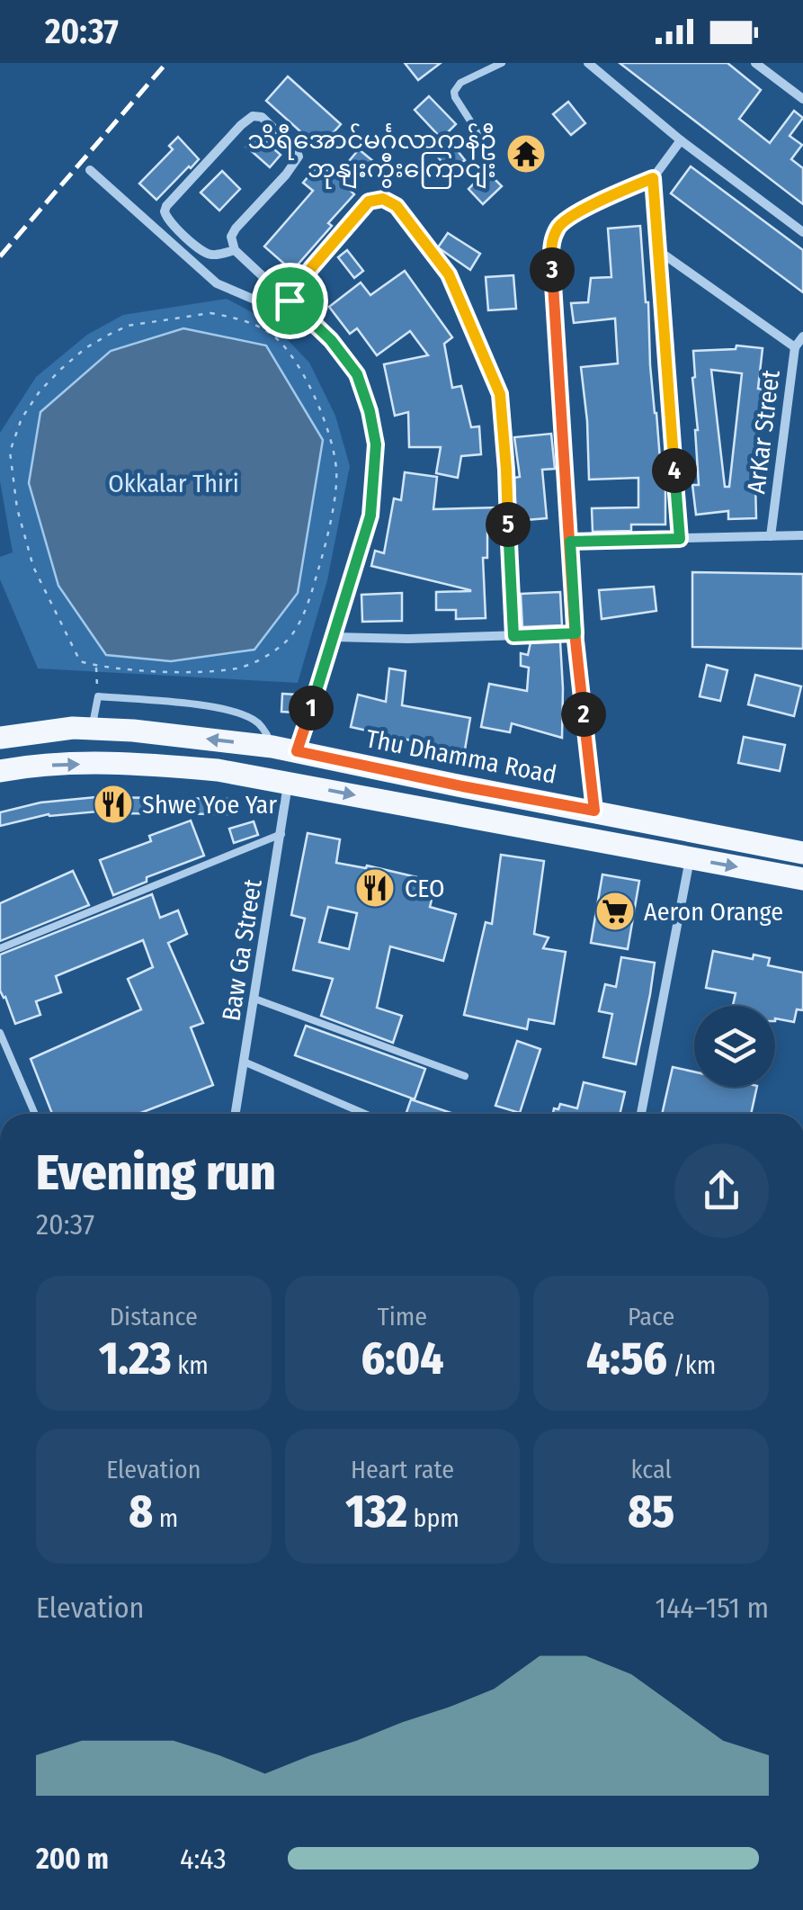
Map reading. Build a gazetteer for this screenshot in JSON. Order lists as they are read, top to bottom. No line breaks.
{"streets":{"main road":["Thu Dhamma Road"],"street":["ArKar Street","Baw Ga Street"]},"parks":["Okkalar Thiri"],"places":{"temple":["သိရီအောင်မင်္ဂလာကန်ဦ ဘုနျးကွီးကြောငျး"],"restaurant":["Shwe Yoe Yar","CEO"],"supermarket":["Aeron Orange"]},"page":{"status":"20:37","pins":["3","4","5","1","2"],"heading":["Evening run","20:37"],"stats":[["Distance","1.23 km"],["Time","6:04"],["Pace","4:56 /km"],["Elevation","8 m"],["Heart rate","132 bpm"],["kcal","85"]],"chart":["Elevation","144–151 m"],"list":[{"name":"200 m","note":"4:43"}]}}
